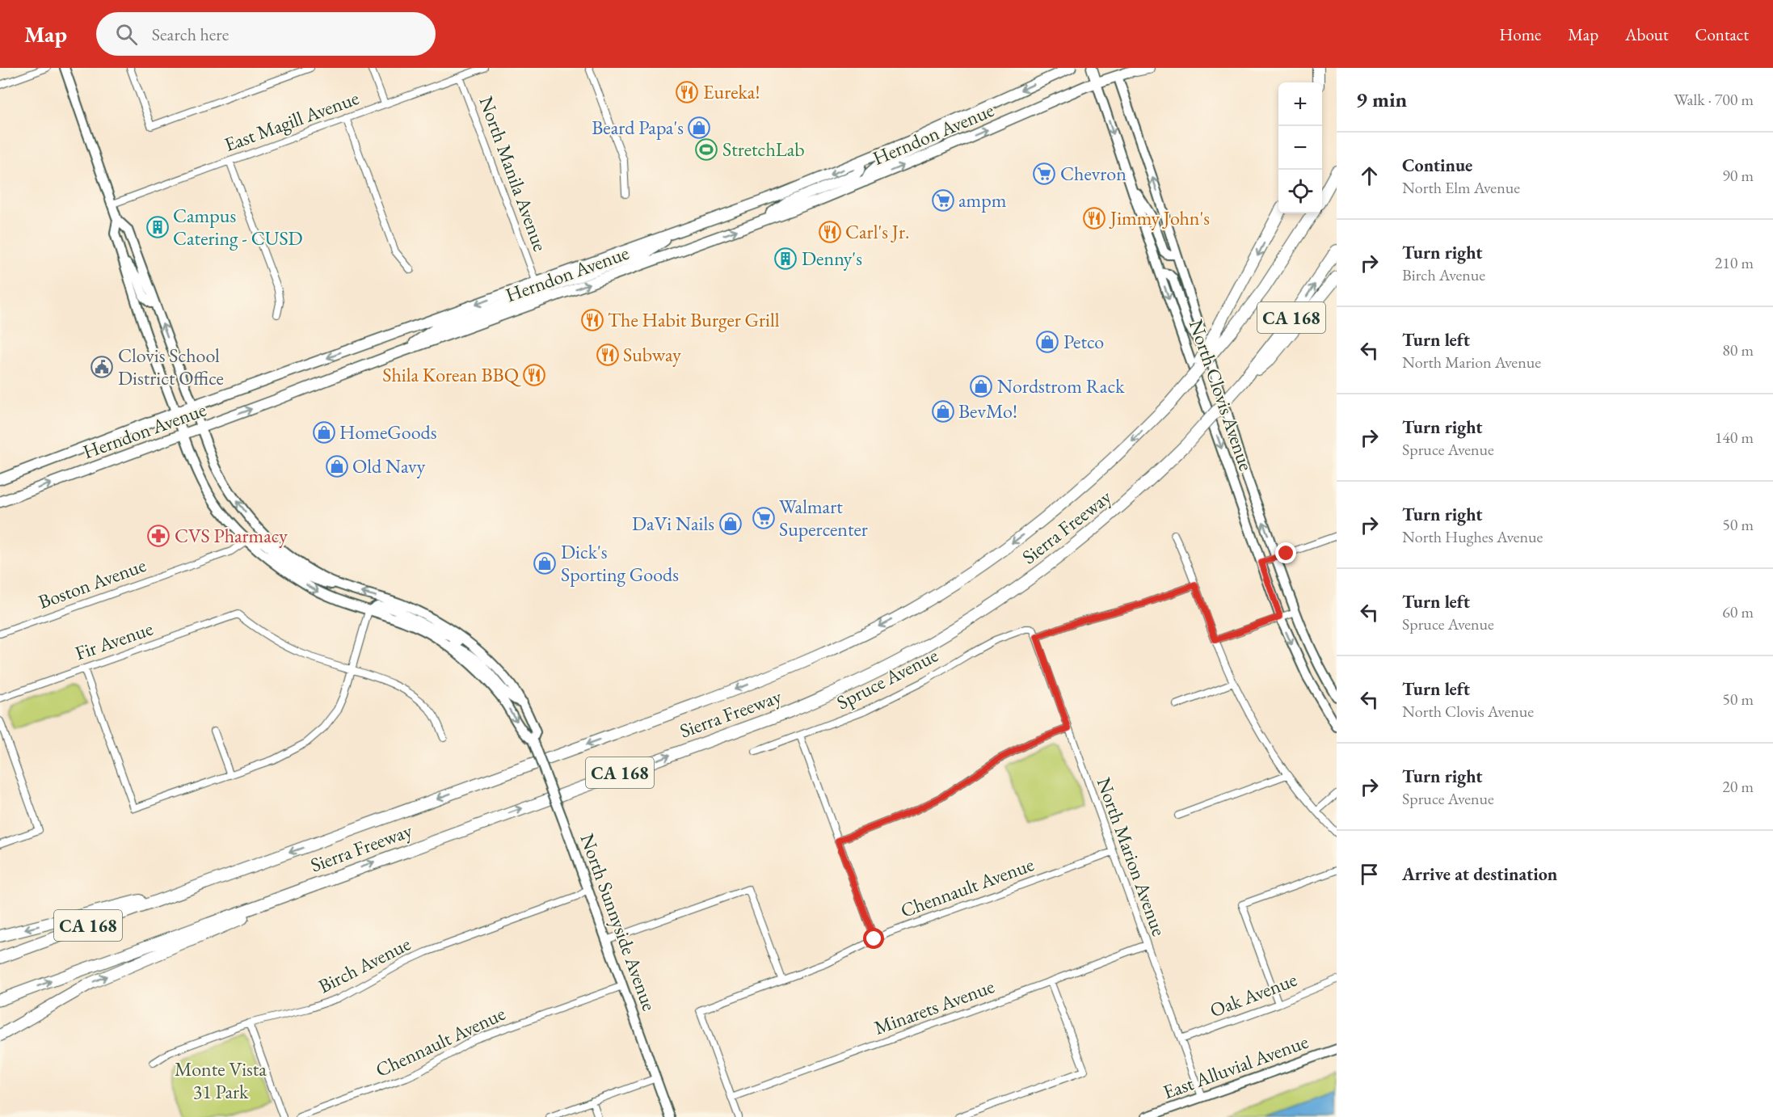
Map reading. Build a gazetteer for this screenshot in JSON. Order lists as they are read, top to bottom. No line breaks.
{"streets":{"highway":["CA 168","Sierra Freeway"],"main road":["Herndon Avenue","North Clovis Avenue","North Sunnyside Avenue","East Alluvial Avenue"],"street":["East Magill Avenue","North Manila Avenue","Boston Avenue","Fir Avenue","Spruce Avenue","North Marion Avenue","Chennault Avenue","Birch Avenue","Oak Avenue","Minarets Avenue"]},"crossings":[["East Magill Avenue","North Manila Avenue"],["East Magill Avenue","North Sunnyside Avenue"],["Herndon Avenue","North Manila Avenue"],["Herndon Avenue","North Clovis Avenue"],["Herndon Avenue","North Sunnyside Avenue"],["Boston Avenue","North Sunnyside Avenue"],["Spruce Avenue","North Marion Avenue"],["North Marion Avenue","Chennault Avenue"],["North Marion Avenue","Oak Avenue"],["North Marion Avenue","Minarets Avenue"],["North Marion Avenue","East Alluvial Avenue"],["Chennault Avenue","North Sunnyside Avenue"],["Chennault Avenue","Minarets Avenue"],["North Sunnyside Avenue","Birch Avenue"]],"parks":["Monte Vista 31 Park"],"places":{"restaurant":["Eureka!","Jimmy John's","Carl's Jr.","The Habit Burger Grill","Subway","Shila Korean BBQ"],"shop":["Beard Papa's","Petco","Nordstrom Rack","BevMo!","HomeGoods","Old Navy","DaVi Nails","Dick's Sporting Goods"],"sports":["StretchLab"],"supermarket":["Chevron","ampm","Walmart Supercenter"],"building":["Campus Catering - CUSD","Denny's"],"public building":["Clovis School District Office"],"pharmacy":["CVS Pharmacy"]},"page":{"header":"Map","search":"Search here","nav":["Home","Map","About","Contact"],"heading":["9 min","Walk · 700 m"],"map_buttons":["+","−"],"list":[["Continue","North Elm Avenue","90 m"],["Turn right","Birch Avenue","210 m"],["Turn left","North Marion Avenue","80 m"],["Turn right","Spruce Avenue","140 m"],["Turn right","North Hughes Avenue","50 m"],["Turn left","Spruce Avenue","60 m"],["Turn left","North Clovis Avenue","50 m"],["Turn right","Spruce Avenue","20 m"],"Arrive at destination"]}}
